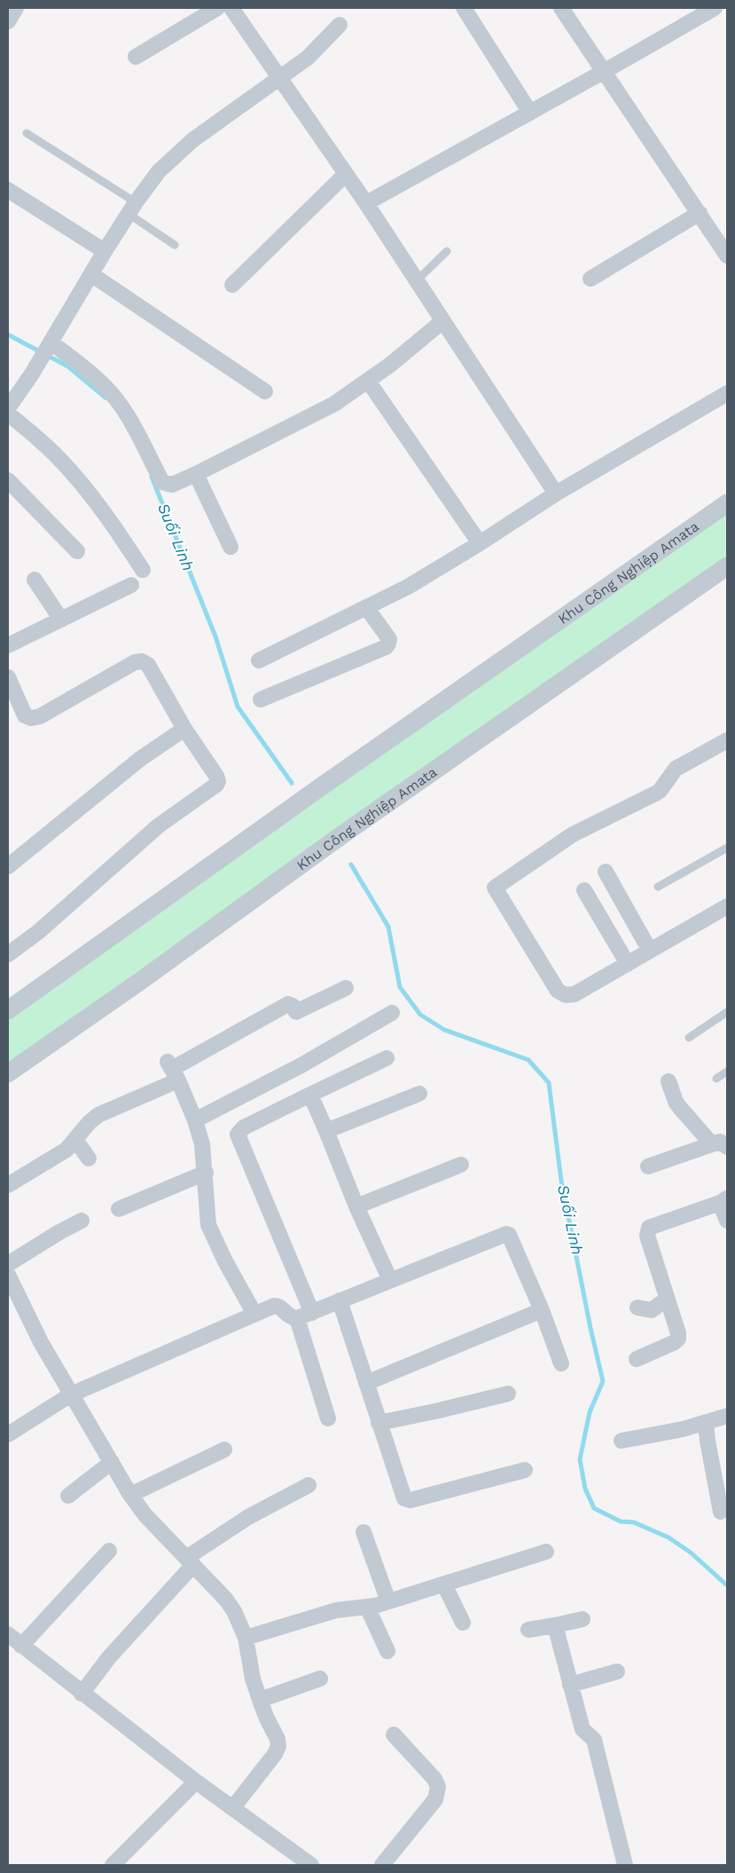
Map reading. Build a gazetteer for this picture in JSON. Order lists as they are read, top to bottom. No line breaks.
{"streets":{"street":["Khu Công Nghiệp Amata"]},"water":["Suối Linh"]}
